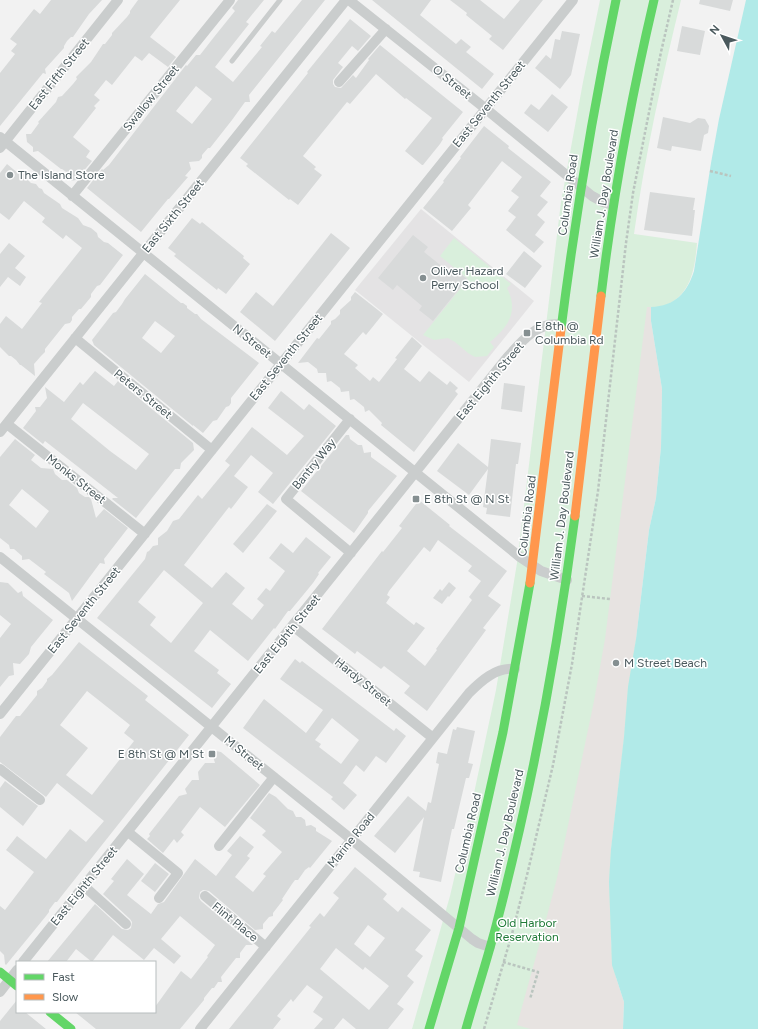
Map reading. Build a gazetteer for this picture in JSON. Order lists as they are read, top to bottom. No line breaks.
{"streets":{"main road":["William J. Day Boulevard","Columbia Road"],"street":["East Fifth Street","O Street","Swallow Street","East Seventh Street","East Sixth Street","N Street","East Eighth Street","Peters Street","Bantry Way","Monks Street","Hardy Street","M Street","Marine Road","Flint Place"]},"crossings":[["East Fifth Street","N Street"],["O Street","East Seventh Street"],["O Street","William J. Day Boulevard"],["O Street","Columbia Road"],["Swallow Street","N Street"],["East Seventh Street","N Street"],["East Seventh Street","Peters Street"],["East Seventh Street","Monks Street"],["East Seventh Street","M Street"],["William J. Day Boulevard","N Street"],["William J. Day Boulevard","M Street"],["Columbia Road","N Street"],["Columbia Road","East Eighth Street"],["Columbia Road","M Street"],["Columbia Road","Marine Road"],["East Sixth Street","N Street"],["East Sixth Street","Peters Street"],["East Sixth Street","Monks Street"],["N Street","East Eighth Street"],["N Street","Bantry Way"],["East Eighth Street","Bantry Way"],["East Eighth Street","Hardy Street"],["East Eighth Street","M Street"],["Hardy Street","Marine Road"],["M Street","Marine Road"],["Marine Road","Flint Place"]],"parks":["Old Harbor Reservation"],"places":{"other":["The Island Store","Oliver Hazard Perry School","M Street Beach"],"transit":["E 8th @ Columbia Rd","E 8th St @ N St","E 8th St @ M St"]},"legend":["Fast","Slow"],"north":"top left"}
